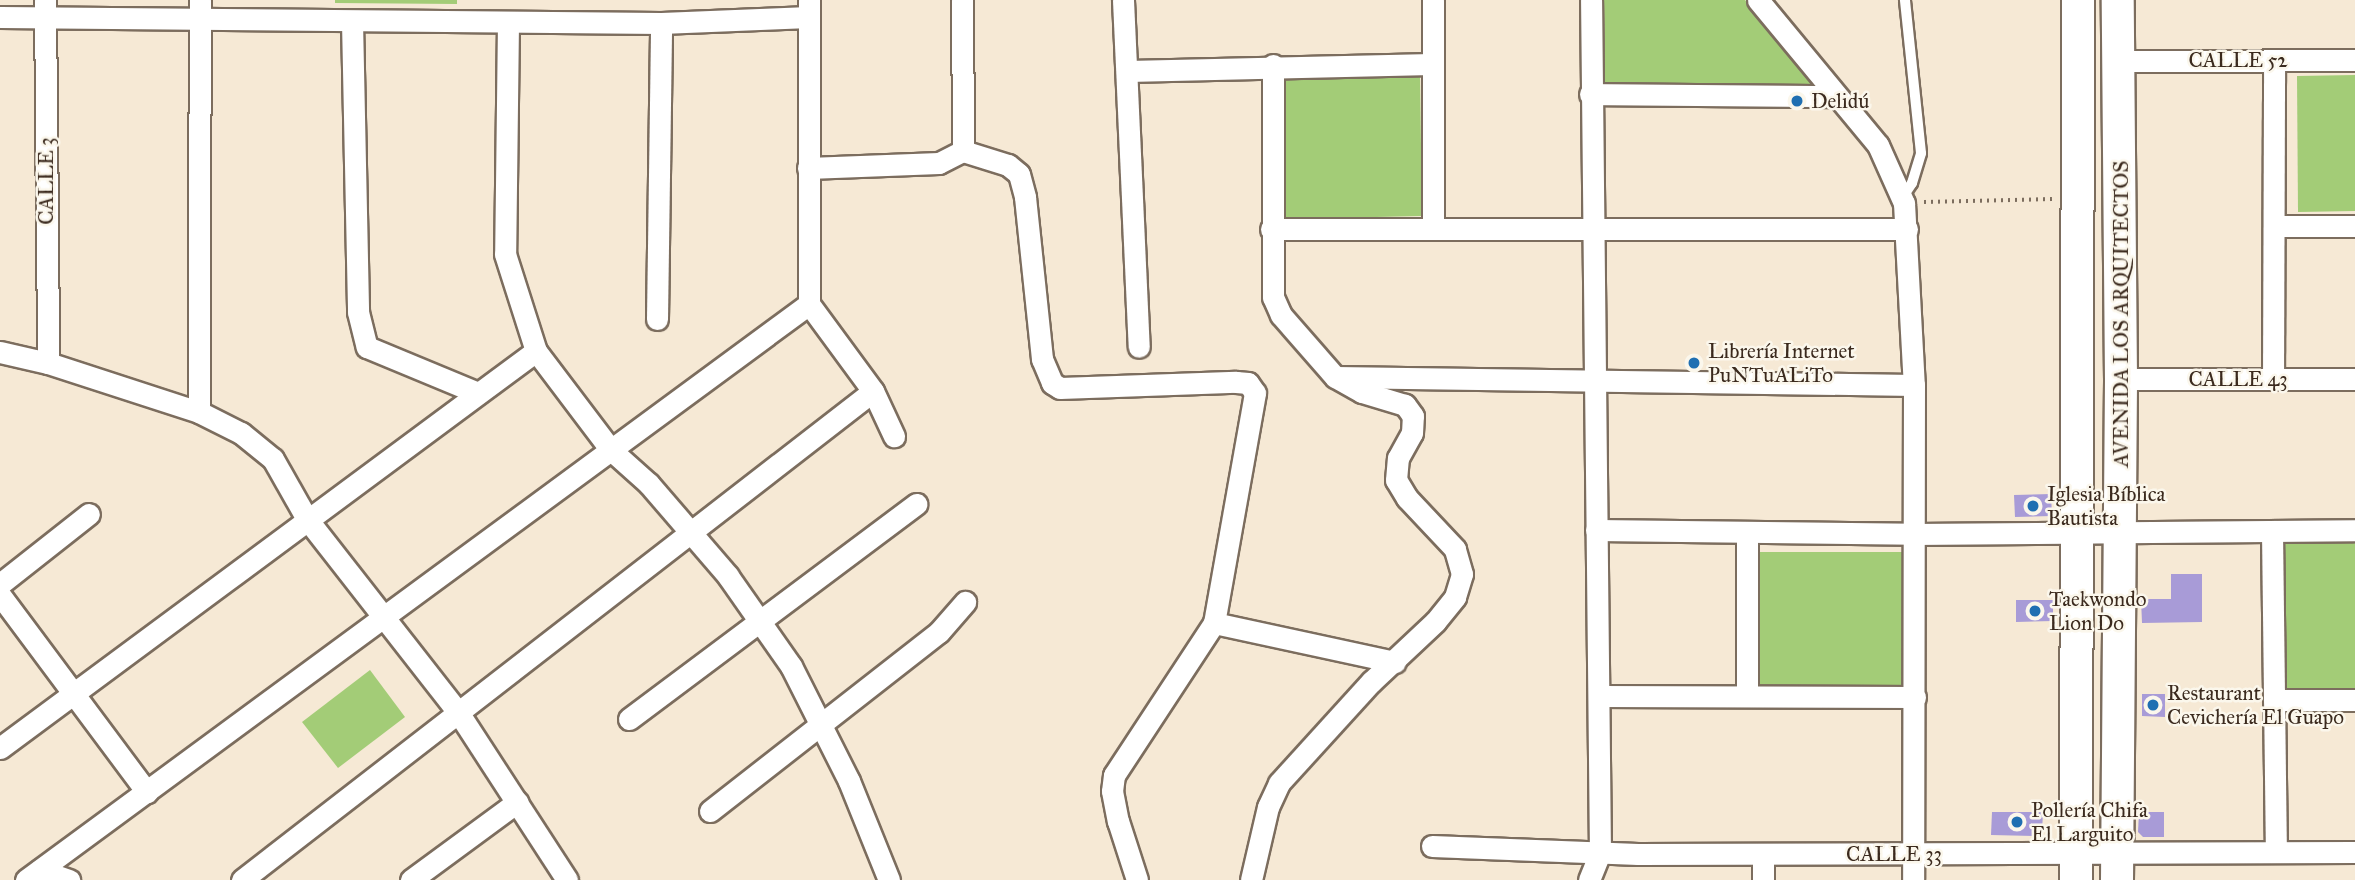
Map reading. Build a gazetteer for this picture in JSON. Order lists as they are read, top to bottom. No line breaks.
{"streets":{"main road":["AVENIDA LOS ARQUITECTOS"],"street":["CALLE 52","CALLE 3","CALLE 43","CALLE 33"]},"crossings":[["CALLE 52","AVENIDA LOS ARQUITECTOS"],["AVENIDA LOS ARQUITECTOS","CALLE 43"],["AVENIDA LOS ARQUITECTOS","CALLE 33"]],"places":["Delidú","Librería Internet PuNTuALiTo","Iglesia Bíblica Bautista","Taekwondo Lion Do","Restaurant Cevichería El Guapo","Pollería Chifa El Larguito"]}
